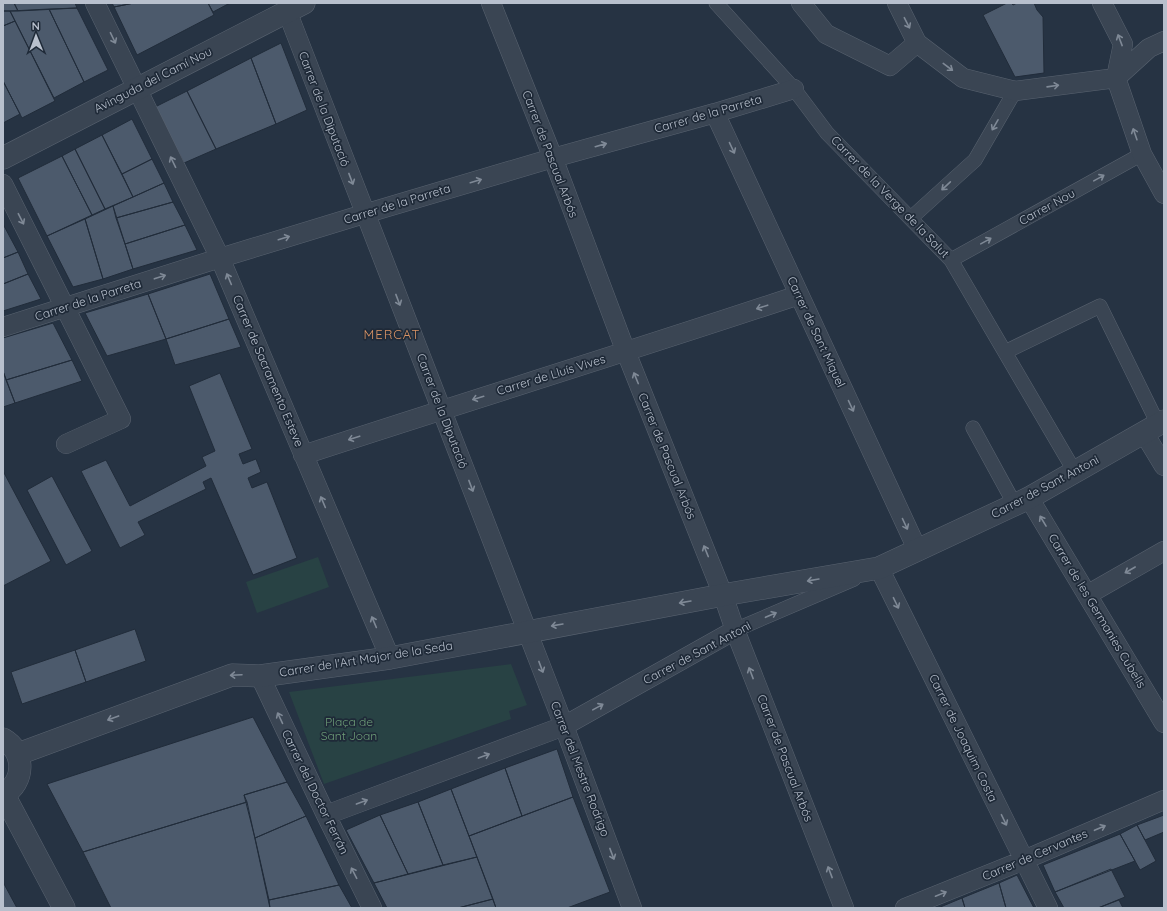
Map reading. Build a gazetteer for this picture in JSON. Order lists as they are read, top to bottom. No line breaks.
{"streets":{"street":["Avinguda del Camí Nou","Carrer de la Diputació","Carrer de la Parreta","Carrer de Pascual Arbós","Carrer de la Verge de la Salut","Carrer Nou","Carrer de Sant Miquel","Carrer de Sacramento Esteve","Carrer de Lluís Vives","Carrer de Sant Antoni","Carrer de les Germanies Cubells","Carrer de l'Art Major de la Seda","Carrer de Joaquim Costa","Carrer del Mestre Rodrigo","Carrer del Doctor Ferrán","Carrer de Cervantes"]},"crossings":[["Avinguda del Camí Nou","Carrer de la Diputació"],["Avinguda del Camí Nou","Carrer de Sacramento Esteve"],["Carrer de la Diputació","Carrer de la Parreta"],["Carrer de la Diputació","Carrer de Lluís Vives"],["Carrer de la Diputació","Carrer de l'Art Major de la Seda"],["Carrer de la Diputació","Carrer del Mestre Rodrigo"],["Carrer de la Parreta","Carrer de Pascual Arbós"],["Carrer de la Parreta","Carrer de la Verge de la Salut"],["Carrer de la Parreta","Carrer de Sant Miquel"],["Carrer de la Parreta","Carrer de Sacramento Esteve"],["Carrer de Pascual Arbós","Carrer de Lluís Vives"],["Carrer de Pascual Arbós","Carrer de Sant Antoni"],["Carrer de Pascual Arbós","Carrer de l'Art Major de la Seda"],["Carrer de la Verge de la Salut","Carrer Nou"],["Carrer de la Verge de la Salut","Carrer de Sant Antoni"],["Carrer de Sant Miquel","Carrer de Lluís Vives"],["Carrer de Sant Miquel","Carrer de Sant Antoni"],["Carrer de Sacramento Esteve","Carrer de Lluís Vives"],["Carrer de Sacramento Esteve","Carrer de l'Art Major de la Seda"],["Carrer de Sant Antoni","Carrer de les Germanies Cubells"],["Carrer de Sant Antoni","Carrer de l'Art Major de la Seda"],["Carrer de Sant Antoni","Carrer de Joaquim Costa"],["Carrer de Sant Antoni","Carrer del Mestre Rodrigo"],["Carrer de l'Art Major de la Seda","Carrer del Mestre Rodrigo"],["Carrer de l'Art Major de la Seda","Carrer del Doctor Ferrán"],["Carrer de Joaquim Costa","Carrer de Cervantes"]],"one_way":["Carrer de la Diputació","Carrer de la Parreta","Carrer de Pascual Arbós","Carrer de Sant Miquel","Carrer de Lluís Vives","Carrer de l'Art Major de la Seda","Carrer de Joaquim Costa","Carrer del Mestre Rodrigo","Carrer del Doctor Ferrán","Carrer de Cervantes"],"districts":["MERCAT"],"parks":["Plaça de Sant Joan"],"north":"top"}
